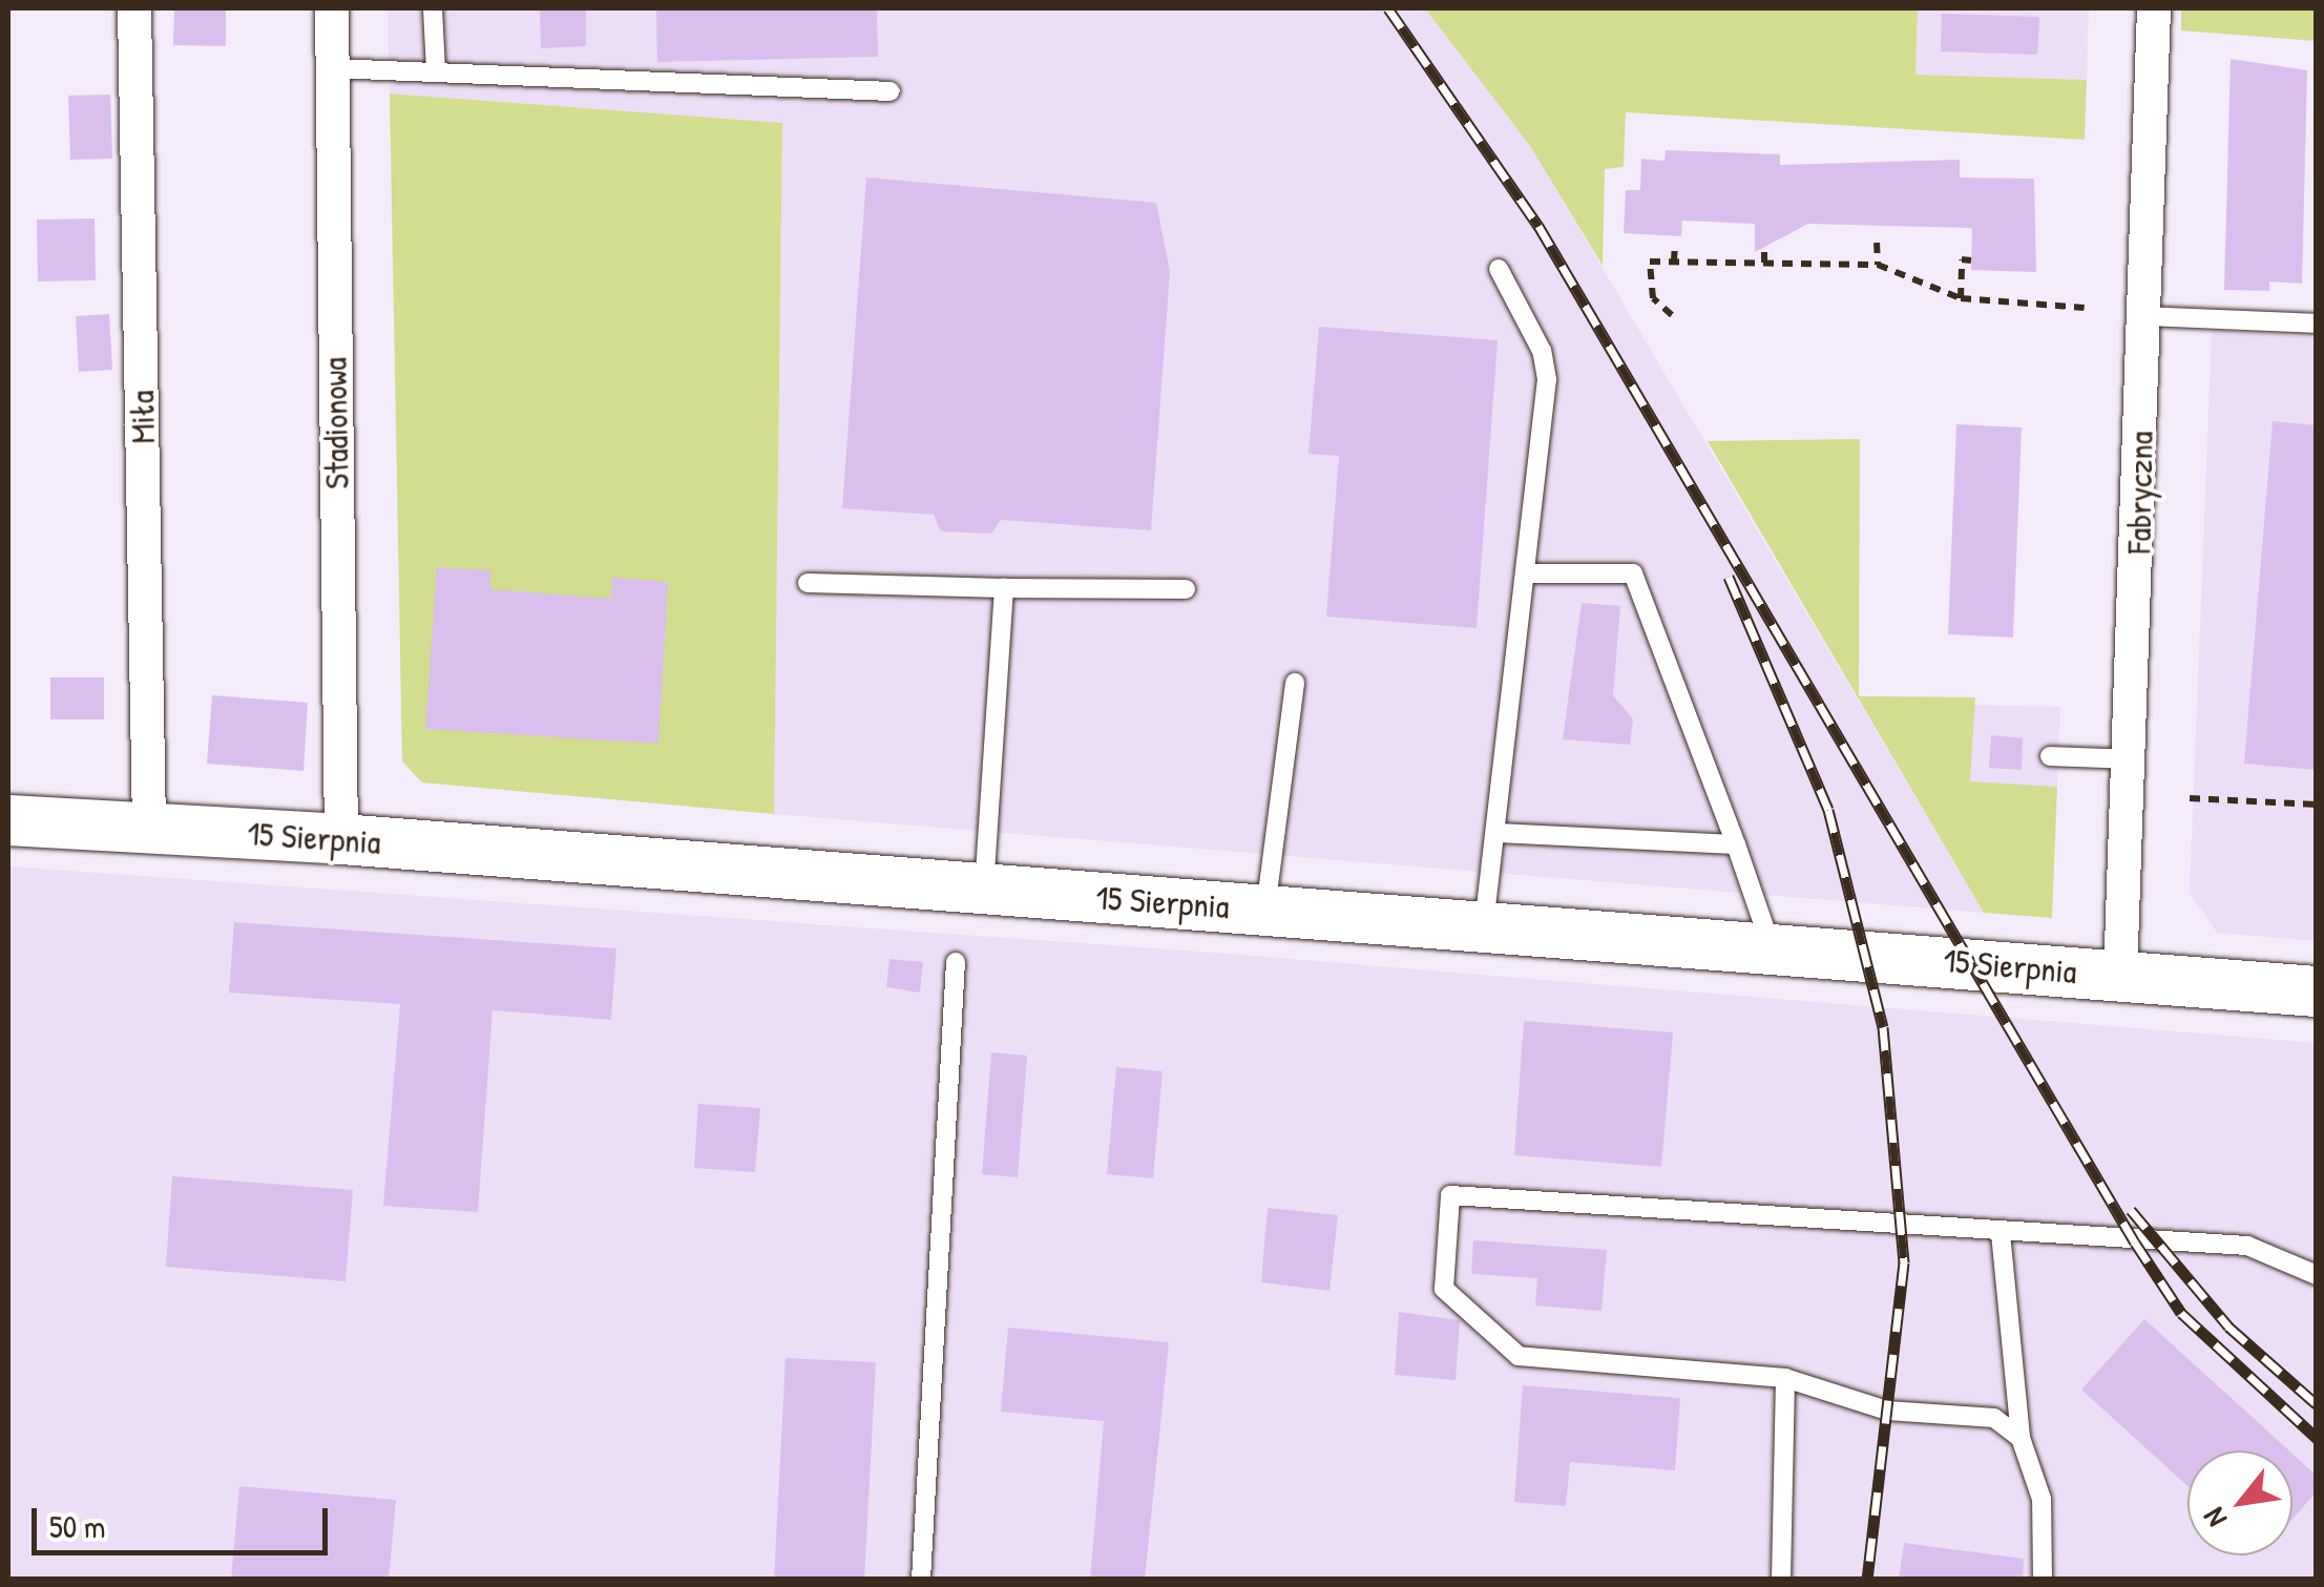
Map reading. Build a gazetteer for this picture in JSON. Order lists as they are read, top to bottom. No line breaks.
{"streets":{"main road":["15 Sierpnia"],"street":["Miła","Stadionowa","Fabryczna"]},"crossings":[["Miła","15 Sierpnia"],["Stadionowa","15 Sierpnia"],["Fabryczna","15 Sierpnia"]],"scale_bar":"50 m","north":"bottom left"}
